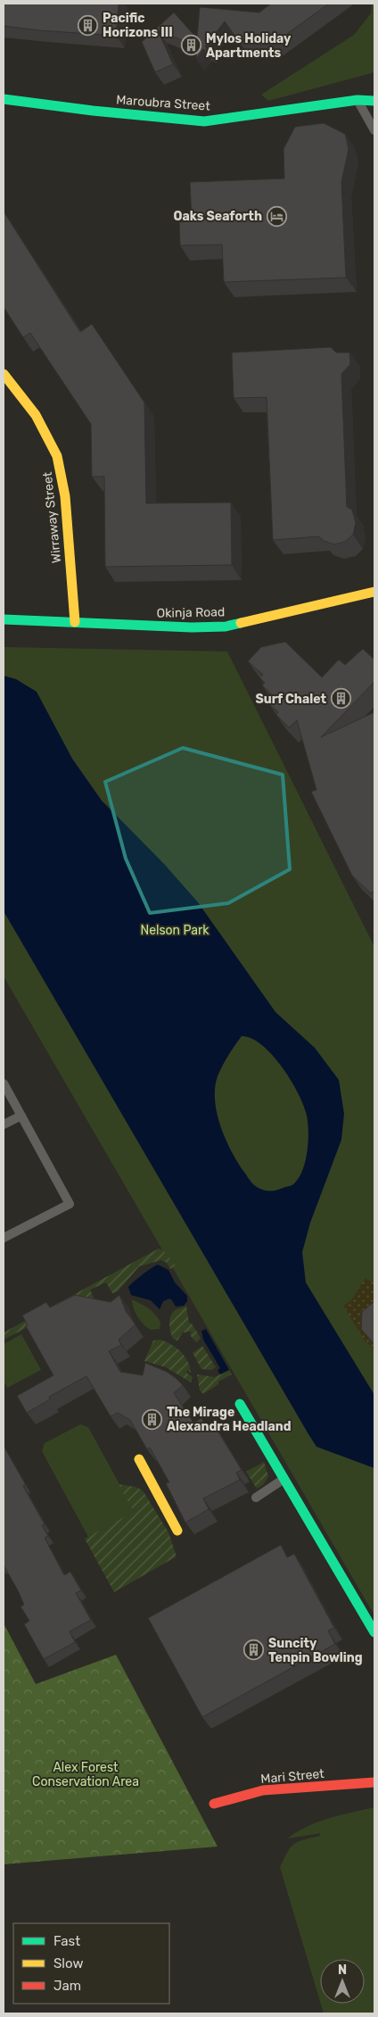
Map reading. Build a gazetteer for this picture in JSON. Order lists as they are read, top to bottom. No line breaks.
{"streets":{"street":["Maroubra Street","Wirraway Street","Okinja Road","Mari Street"]},"crossings":[["Wirraway Street","Okinja Road"]],"parks":["Nelson Park","Alex Forest Conservation Area"],"places":{"building":["Pacific Horizons III","Mylos Holiday Apartments","Surf Chalet","The Mirage Alexandra Headland","Suncity Tenpin Bowling"],"hotel":["Oaks Seaforth"]},"legend":["Fast","Slow","Jam"],"north":"top"}
